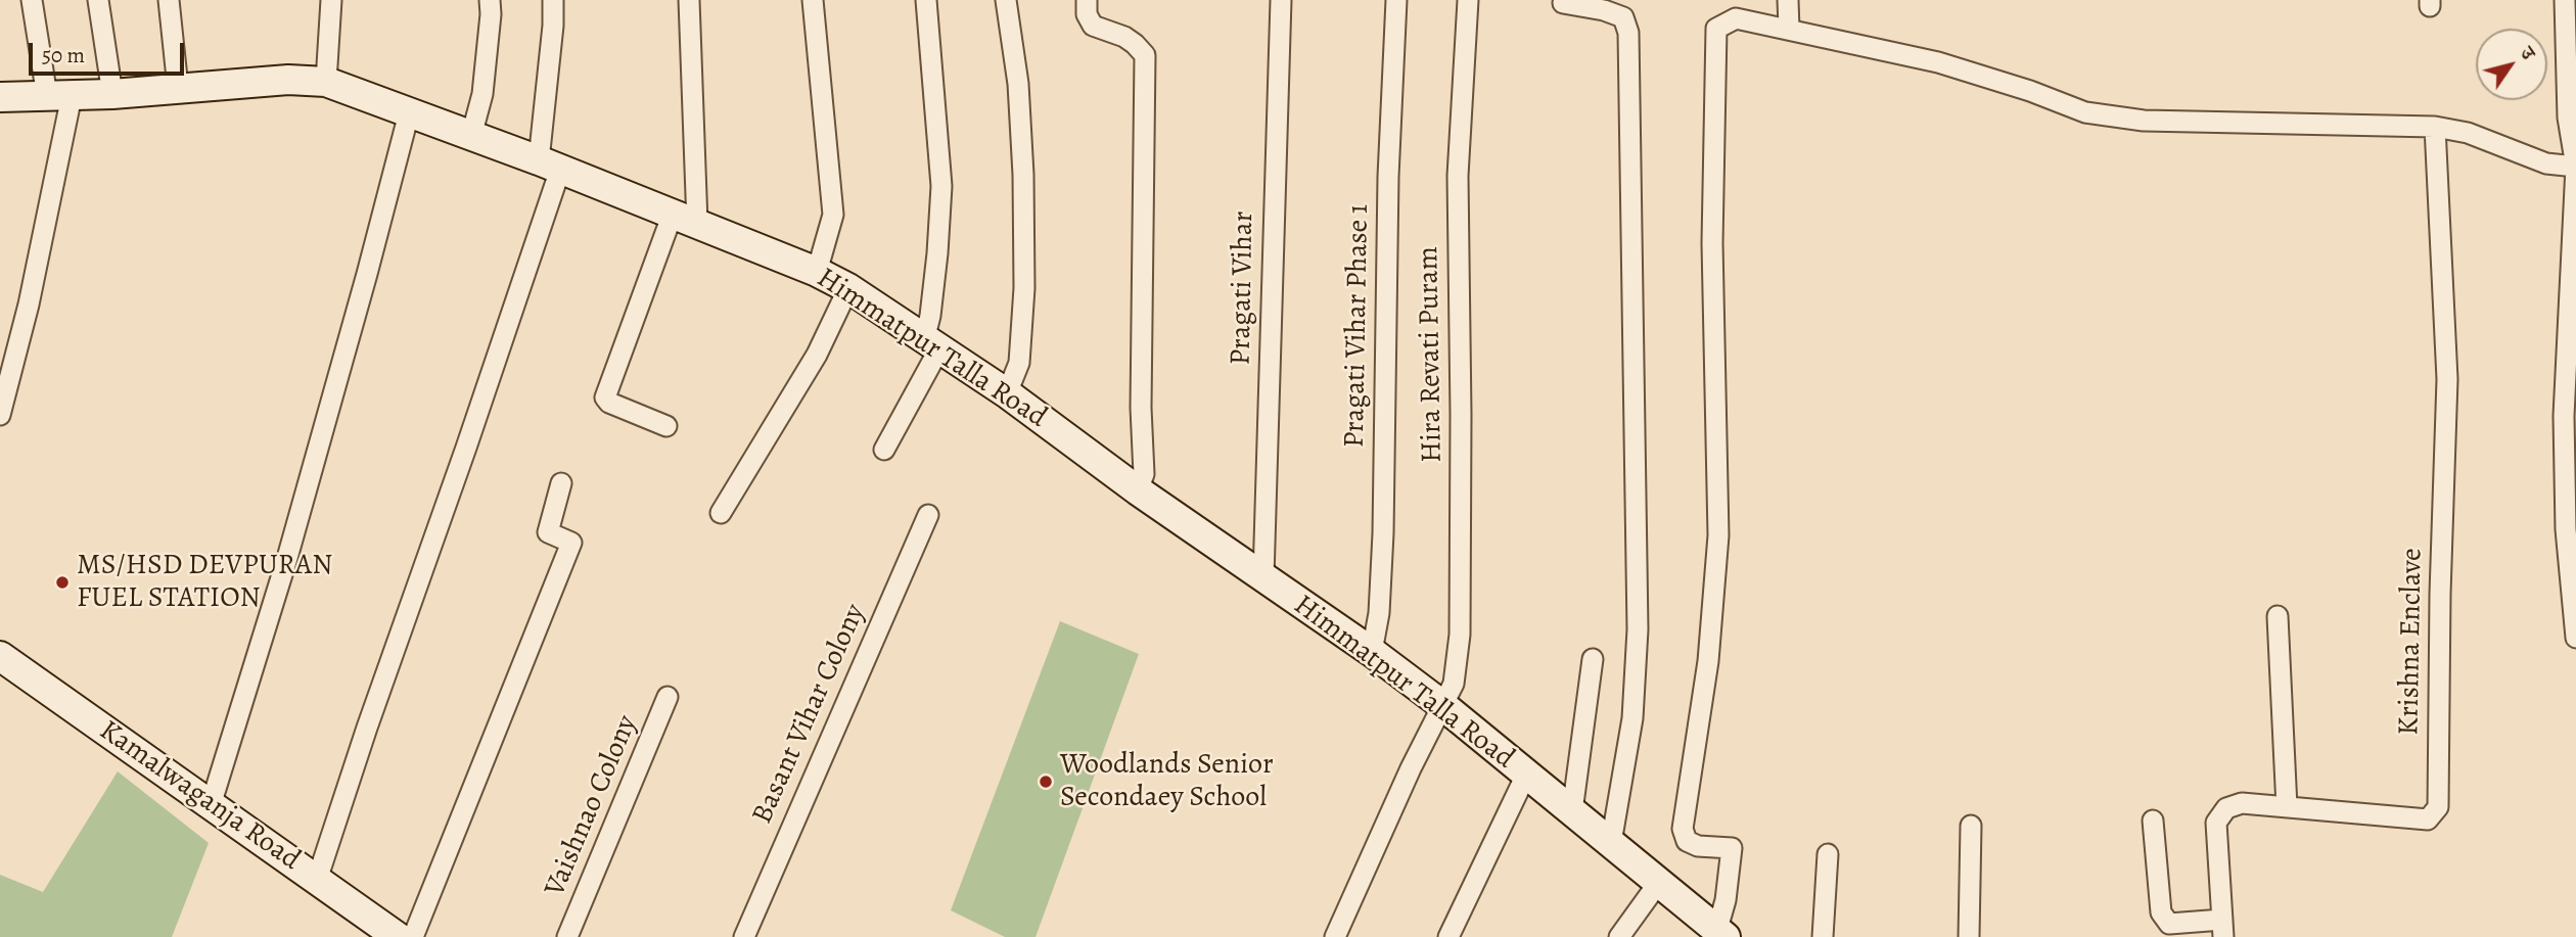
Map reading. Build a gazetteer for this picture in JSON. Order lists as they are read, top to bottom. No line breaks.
{"streets":{"street":["Pragati Vihar","Pragati Vihar Phase 1","Himmatpur Talla Road","Hira Revati Puram","Krishna Enclave","Basant Vihar Colony","Kamalwaganja Road","Vaishnao Colony"]},"crossings":[["Pragati Vihar","Himmatpur Talla Road"],["Pragati Vihar Phase 1","Himmatpur Talla Road"],["Himmatpur Talla Road","Hira Revati Puram"]],"places":["MS/HSD DEVPURAN FUEL STATION","Woodlands Senior Secondaey School"],"scale_bar":"50 m","north":"top right"}
